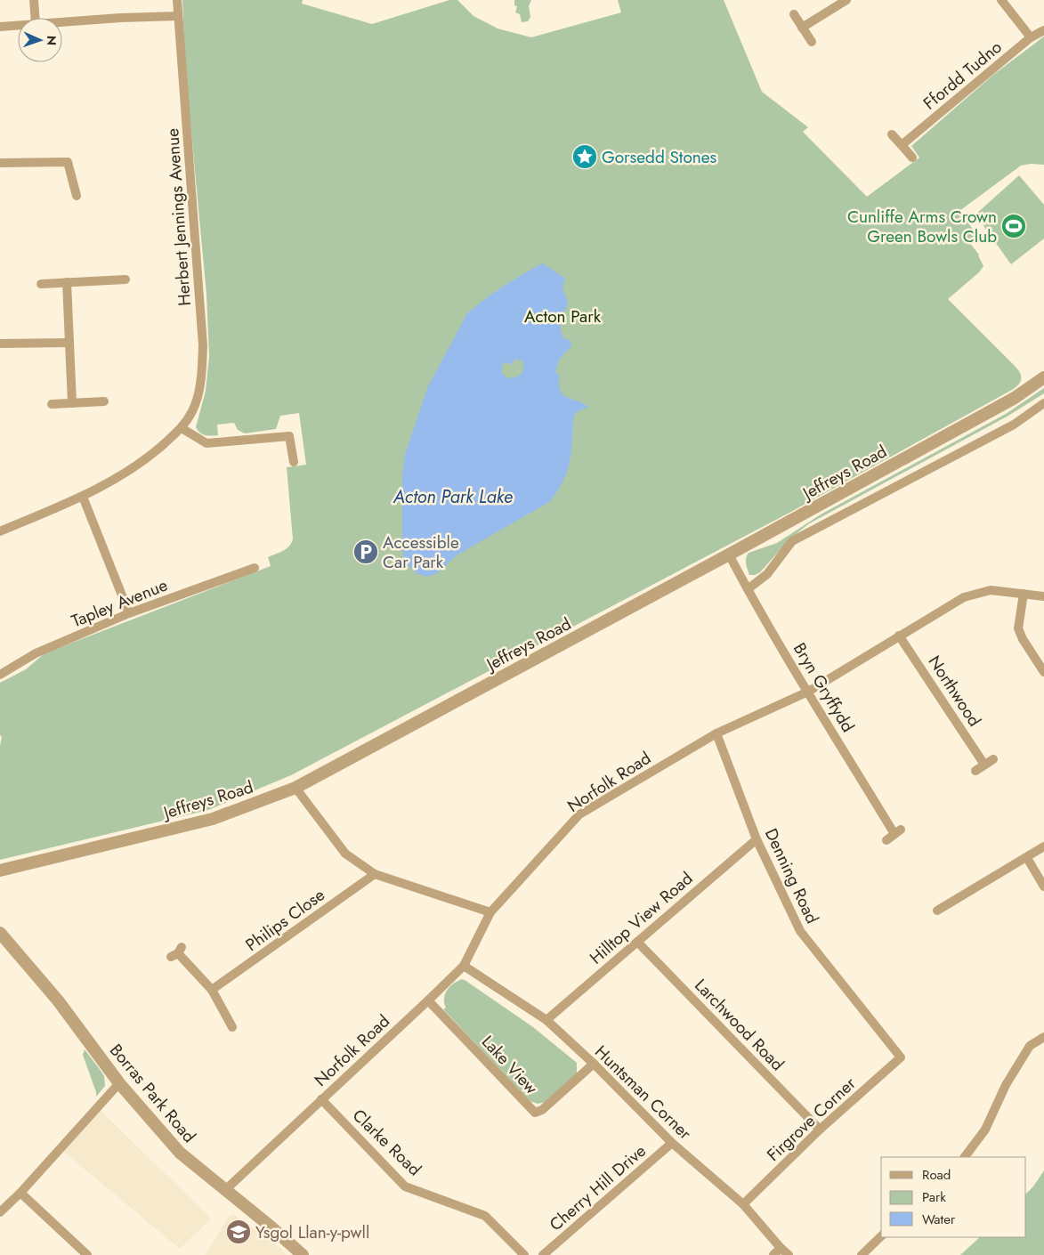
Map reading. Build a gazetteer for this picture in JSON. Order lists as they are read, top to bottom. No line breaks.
{"streets":{"street":["Ffordd Tudno","Herbert Jennings Avenue","Jeffreys Road","Tapley Avenue","Bryn Gryffydd","Northwood","Norfolk Road","Denning Road","Hilltop View Road","Philips Close","Larchwood Road","Lake View","Huntsman Corner","Borras Park Road","Firgrove Corner","Clarke Road","Cherry Hill Drive"]},"crossings":[["Jeffreys Road","Bryn Gryffydd"],["Bryn Gryffydd","Norfolk Road"],["Northwood","Norfolk Road"],["Norfolk Road","Denning Road"],["Norfolk Road","Lake View"],["Norfolk Road","Huntsman Corner"],["Norfolk Road","Borras Park Road"],["Norfolk Road","Clarke Road"],["Denning Road","Hilltop View Road"],["Denning Road","Firgrove Corner"],["Hilltop View Road","Larchwood Road"],["Hilltop View Road","Huntsman Corner"],["Larchwood Road","Firgrove Corner"],["Lake View","Huntsman Corner"],["Huntsman Corner","Firgrove Corner"],["Huntsman Corner","Cherry Hill Drive"]],"water":["Acton Park Lake"],"parks":["Acton Park"],"places":{"place":["Gorsedd Stones"],"sports":["Cunliffe Arms Crown Green Bowls Club"],"parking":["Accessible Car Park"],"school or university":["Ysgol Llan-y-pwll"]},"legend":["Road","Park","Water"],"north":"right"}
